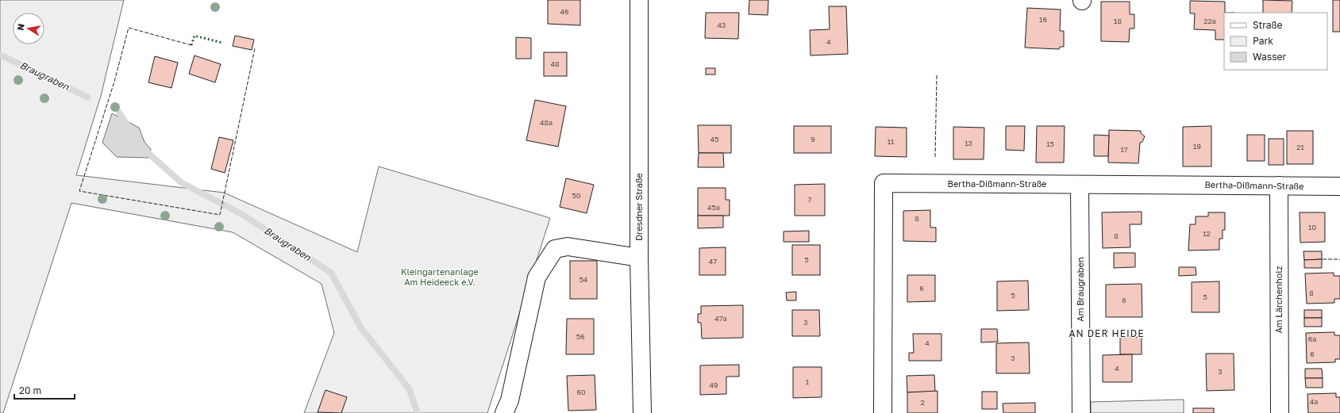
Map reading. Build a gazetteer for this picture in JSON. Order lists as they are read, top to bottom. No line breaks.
{"streets":{"street":["Bertha-Dißmann-Straße","Dresdner Straße","Am Braugraben","Am Lärchenholz"]},"crossings":[["Bertha-Dißmann-Straße","Am Braugraben"],["Bertha-Dißmann-Straße","Am Lärchenholz"]],"districts":["AN DER HEIDE"],"water":["Braugraben"],"parks":["Kleingartenanlage Am Heideeck e.V."],"house_numbers":["46","16","18","22a","43","4","48","48a","45","9","11","13","15","19","21","17","50","7","45a","8","10","12","8","5","47","54","6","8","5","5","6","47a","3","56","6a","4","6","3","4","3","1","49","60","4a","2"],"legend":["Straße","Park","Wasser"],"scale_bar":"20 m","north":"left"}
